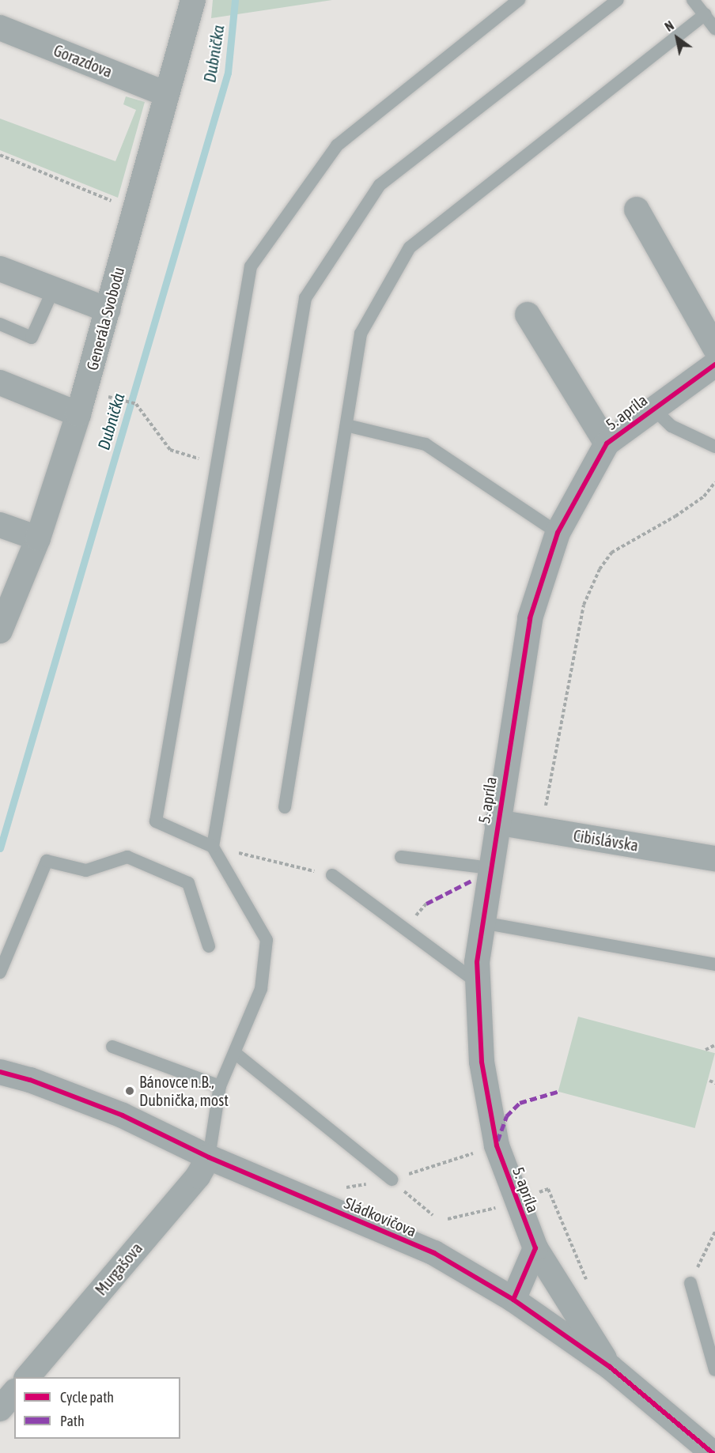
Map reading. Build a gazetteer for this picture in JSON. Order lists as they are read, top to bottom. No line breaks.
{"streets":{"street":["Gorazdova","Generála Svobodu","5. apríla","Cibislávska","Sládkovičova","Murgašova"]},"crossings":[["Gorazdova","Generála Svobodu"],["5. apríla","Cibislávska"],["5. apríla","Sládkovičova"],["Sládkovičova","Murgašova"]],"water":["Dubnička"],"places":["Bánovce n.B., Dubnička, most"],"legend":["Cycle path","Path"],"north":"top left"}
